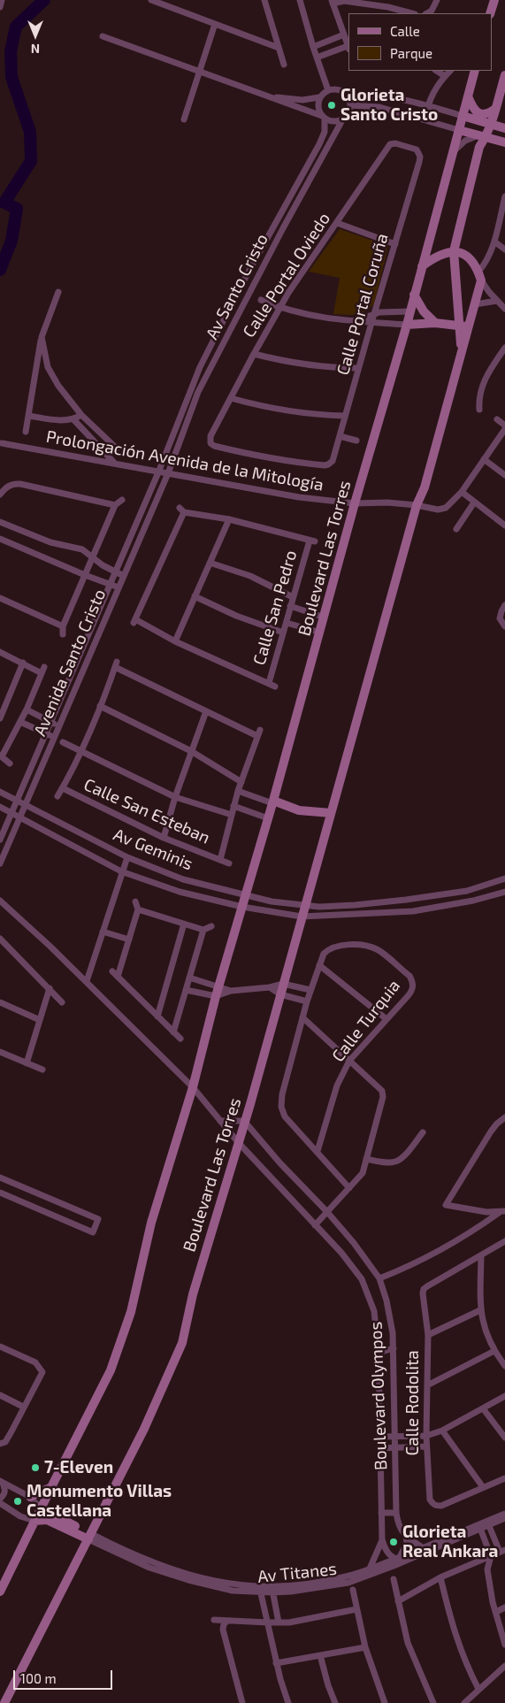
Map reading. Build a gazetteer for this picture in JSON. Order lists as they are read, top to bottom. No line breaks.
{"streets":{"main road":["Boulevard Las Torres"],"street":["Calle Portal Oviedo","Av Santo Cristo","Calle Portal Coruña","Prolongación Avenida de la Mitología","Calle San Pedro","Avenida Santo Cristo","Calle San Esteban","Av Geminis","Calle Turquia","Boulevard Olympos","Calle Rodolita","Av Titanes"]},"crossings":[["Calle Portal Oviedo","Calle Portal Coruña"],["Av Santo Cristo","Prolongación Avenida de la Mitología"],["Av Santo Cristo","Avenida Santo Cristo"],["Prolongación Avenida de la Mitología","Boulevard Las Torres"],["Prolongación Avenida de la Mitología","Avenida Santo Cristo"],["Boulevard Las Torres","Av Geminis"],["Boulevard Las Torres","Boulevard Olympos"],["Boulevard Las Torres","Av Titanes"],["Avenida Santo Cristo","Av Geminis"],["Boulevard Olympos","Av Titanes"]],"places":["Glorieta Santo Cristo","7-Eleven","Monumento Villas Castellana","Glorieta Real Ankara"],"legend":["Calle","Parque"],"scale_bar":"100 m","north":"bottom"}
